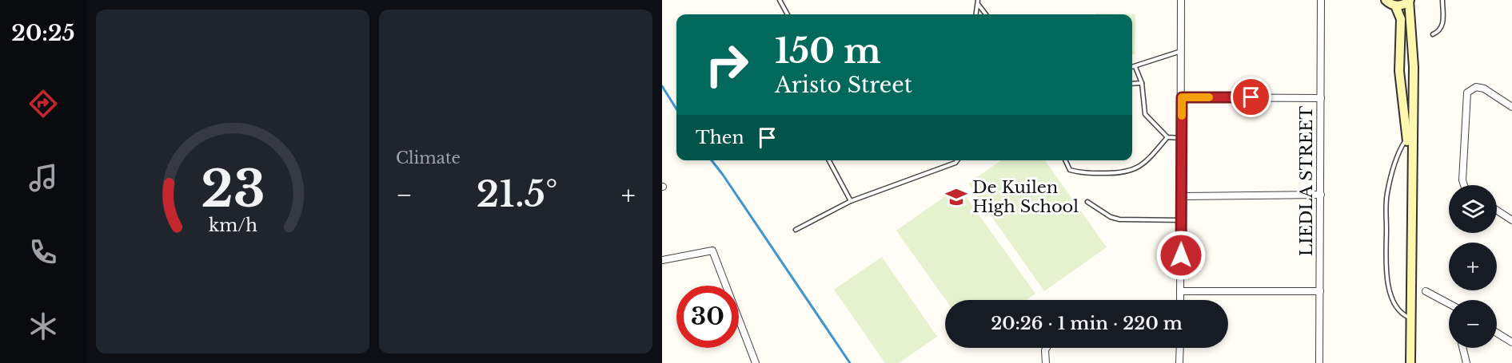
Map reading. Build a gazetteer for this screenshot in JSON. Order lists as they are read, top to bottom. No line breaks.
{"streets":{"street":["LIEDLA STREET"]},"places":{"school or university":["De Kuilen High School"]},"page":{"tabs":"20:25","tile":"Climate","turn":["150 m","Aristo Street"],"then":"Then","heat":["−","21.5°","+"],"map_buttons":["+","−"],"limit":"30","trip":"20:26 · 1 min · 220 m","gauge":["23","km/h"]}}
